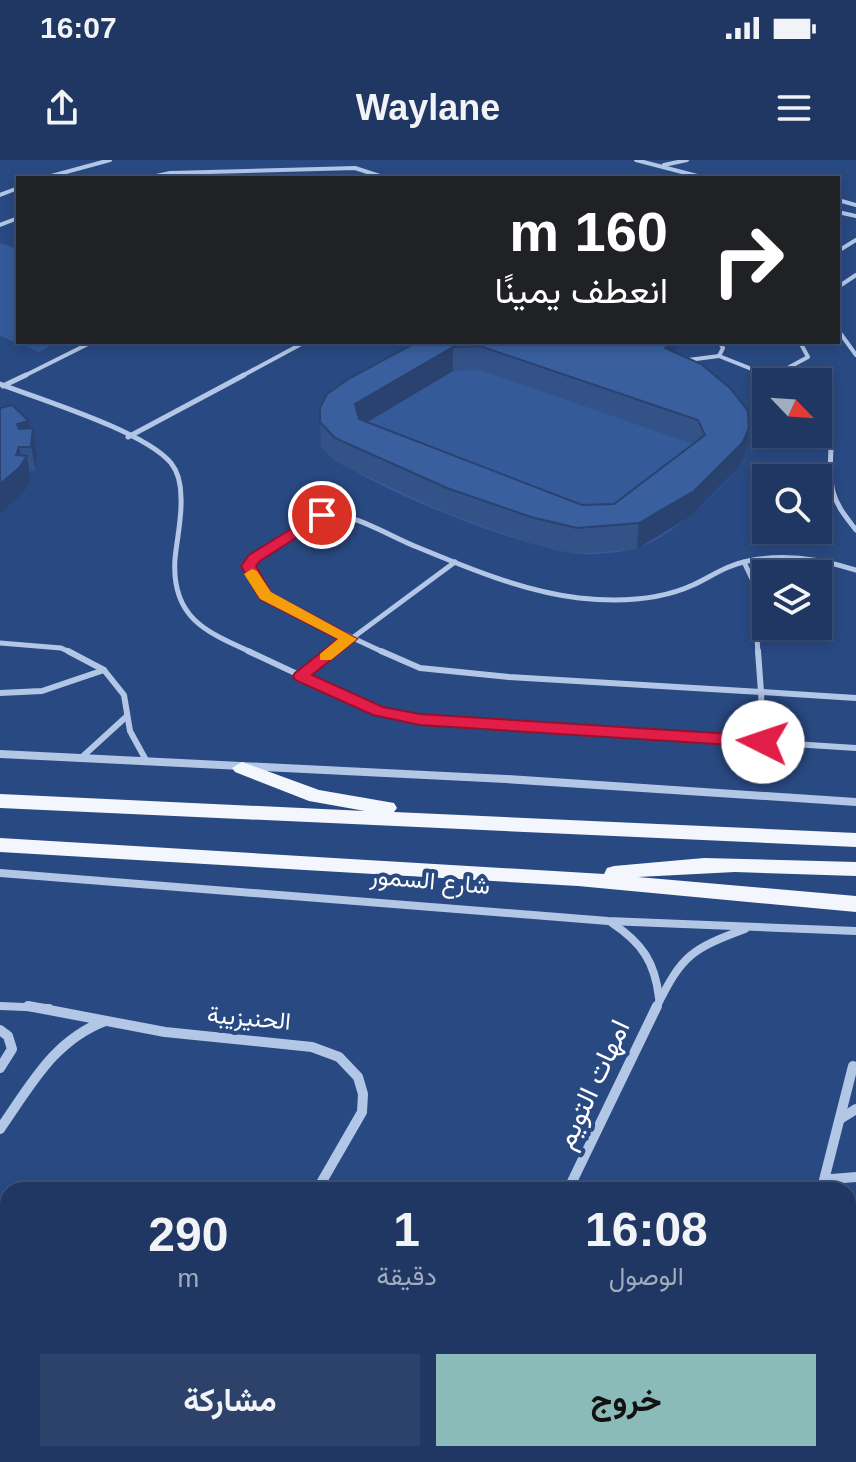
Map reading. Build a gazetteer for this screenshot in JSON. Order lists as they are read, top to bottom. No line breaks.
{"streets":{"main road":["شارع السمور"],"street":["الحنيزيبة","امهات التويم"]},"crossings":[["شارع السمور","امهات التويم"]],"north":"bottom right","page":{"status":"16:07","header":"Waylane","turn":["160 m","انعطف يمينًا"],"eta":["16:08","الوصول","1","دقيقة","290","m"],"buttons":["خروج","مشاركة"]}}
